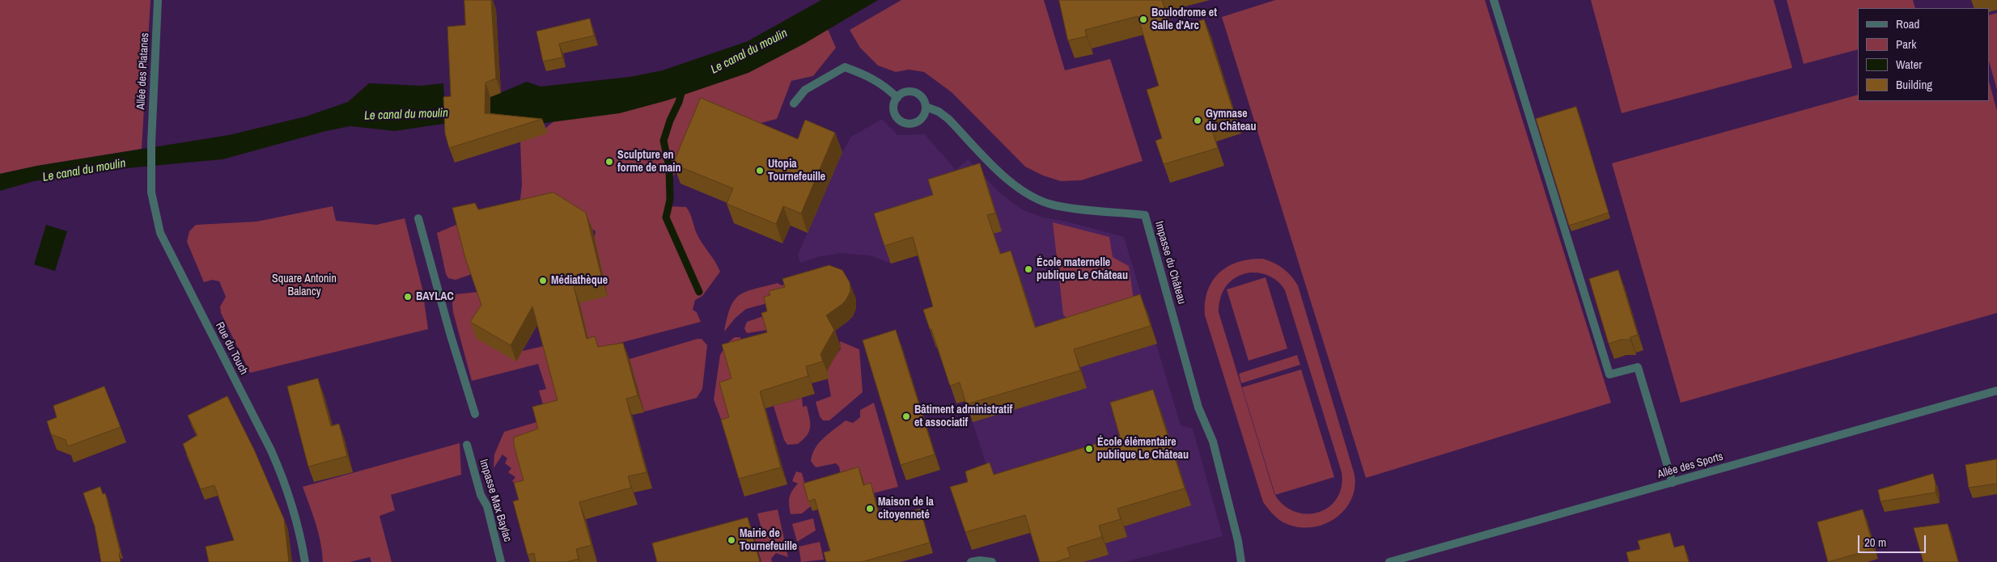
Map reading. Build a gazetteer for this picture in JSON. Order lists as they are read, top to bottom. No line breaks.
{"streets":{"street":["Allée des Platanes","Impasse du Château","Rue du Touch","Allée des Sports","Impasse Max Baylac"]},"crossings":[["Allée des Platanes","Rue du Touch"]],"water":["Le canal du moulin"],"parks":["Square Antonin Balancy"],"places":["Boulodrome et Salle d'Arc","Gymnase du Château","Sculpture en forme de main","Utopia Tournefeuille","École maternelle publique Le Château","Médiathèque","BAYLAC","Bâtiment administratif et associatif","École élémentaire publique Le Château","Maison de la citoyenneté","Mairie de Tournefeuille"],"legend":["Road","Park","Water","Building"],"scale_bar":"20 m"}
